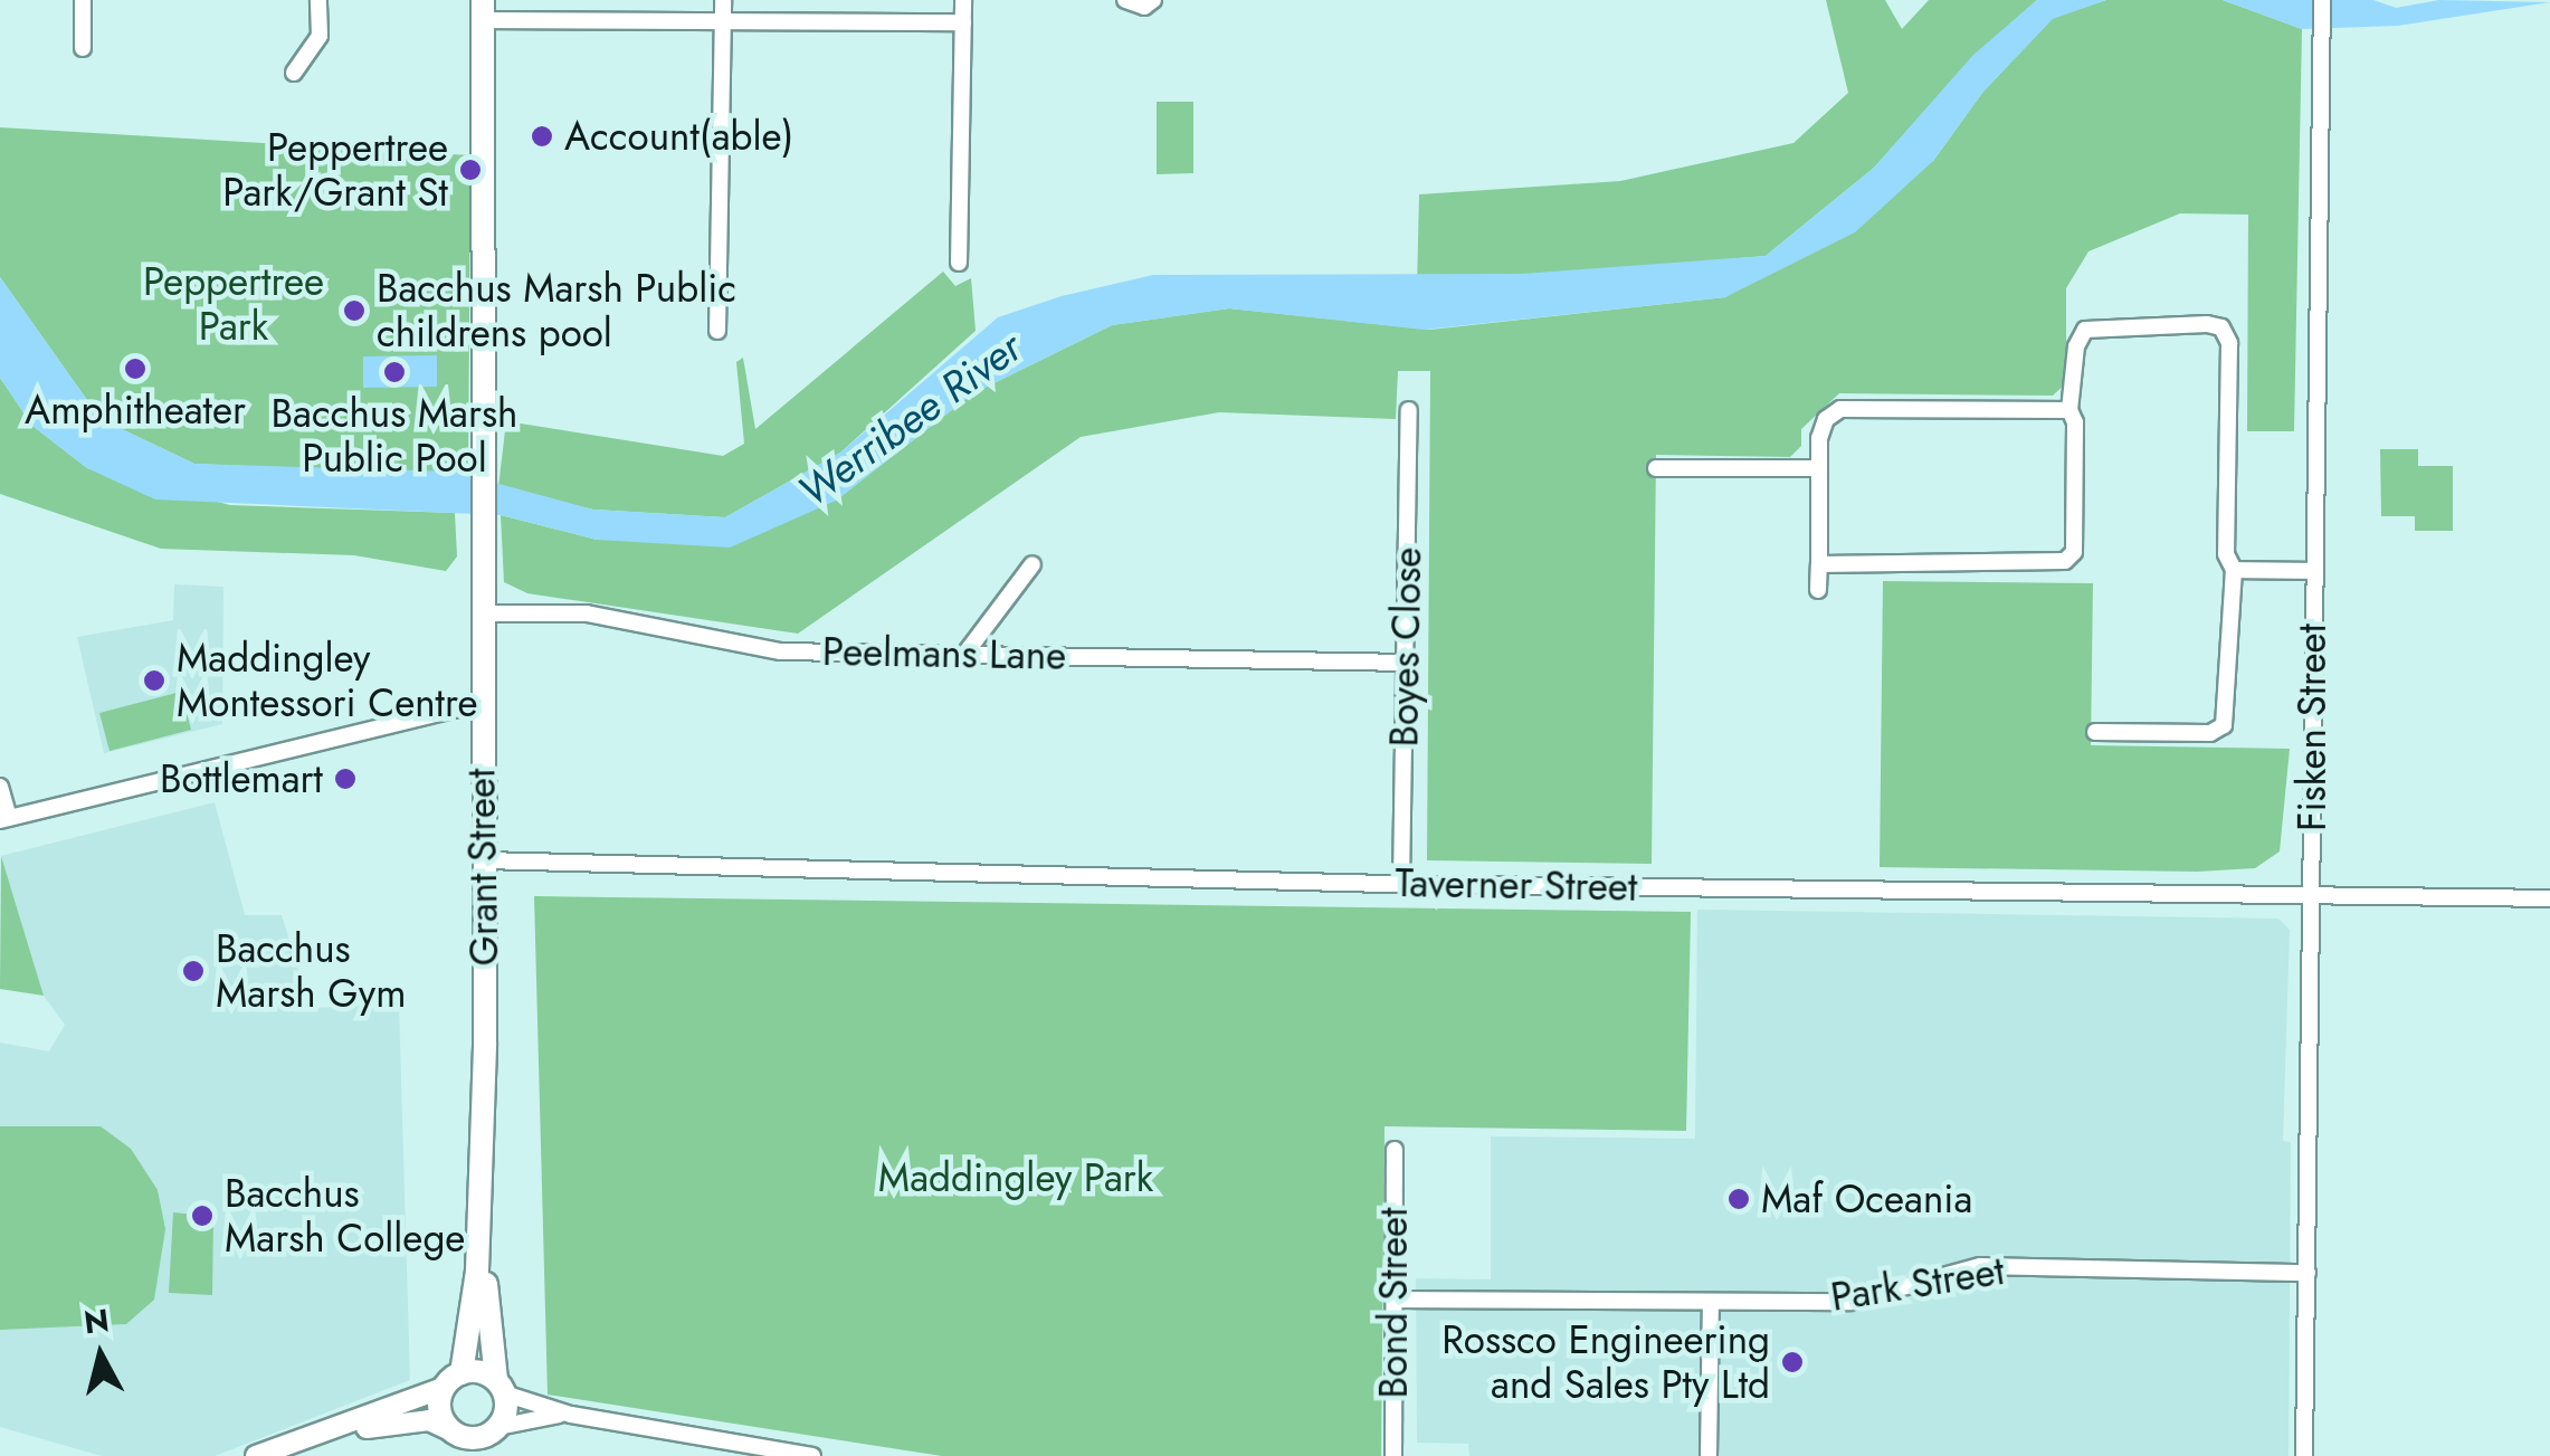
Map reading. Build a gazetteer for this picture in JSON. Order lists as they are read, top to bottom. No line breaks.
{"streets":{"main road":["Grant Street"],"street":["Boyes Close","Peelmans Lane","Fisken Street","Taverner Street","Park Street","Bond Street"]},"crossings":[["Boyes Close","Peelmans Lane"],["Boyes Close","Taverner Street"],["Peelmans Lane","Grant Street"],["Fisken Street","Taverner Street"],["Fisken Street","Park Street"],["Grant Street","Taverner Street"],["Park Street","Bond Street"]],"water":["Werribee River"],"parks":["Peppertree Park","Maddingley Park"],"places":["Account(able)","Peppertree Park/Grant St","Bacchus Marsh Public childrens pool","Amphitheater","Bacchus Marsh Public Pool","Maddingley Montessori Centre","Bottlemart","Bacchus Marsh Gym","Maf Oceania","Bacchus Marsh College","Rossco Engineering and Sales Pty Ltd"],"north":"top"}
